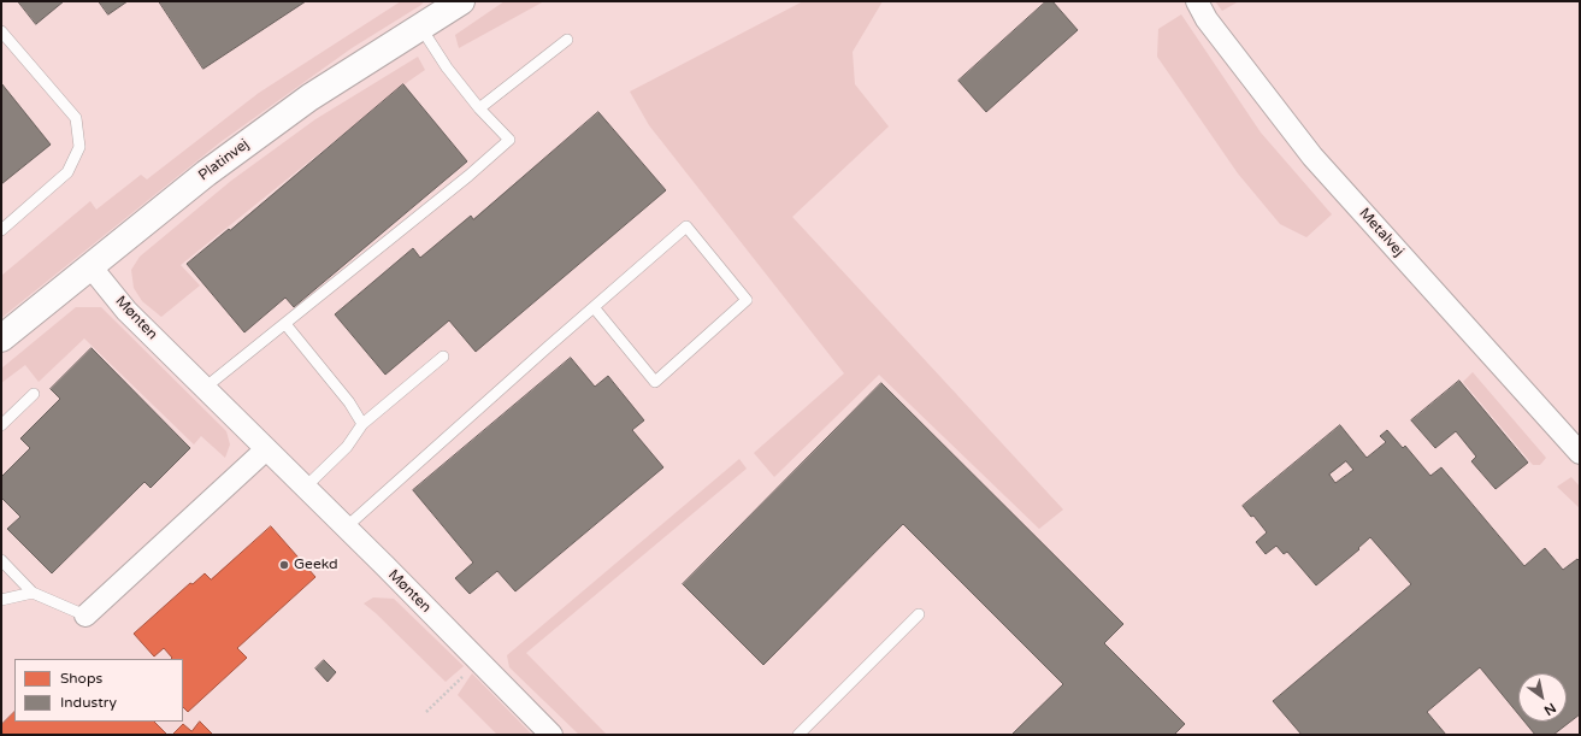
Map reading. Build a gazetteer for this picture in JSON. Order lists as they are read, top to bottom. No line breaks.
{"streets":{"street":["Platinvej","Metalvej","Mønten"]},"crossings":[["Platinvej","Mønten"]],"places":["Geekd"],"legend":["Shops","Industry"],"north":"bottom right"}
